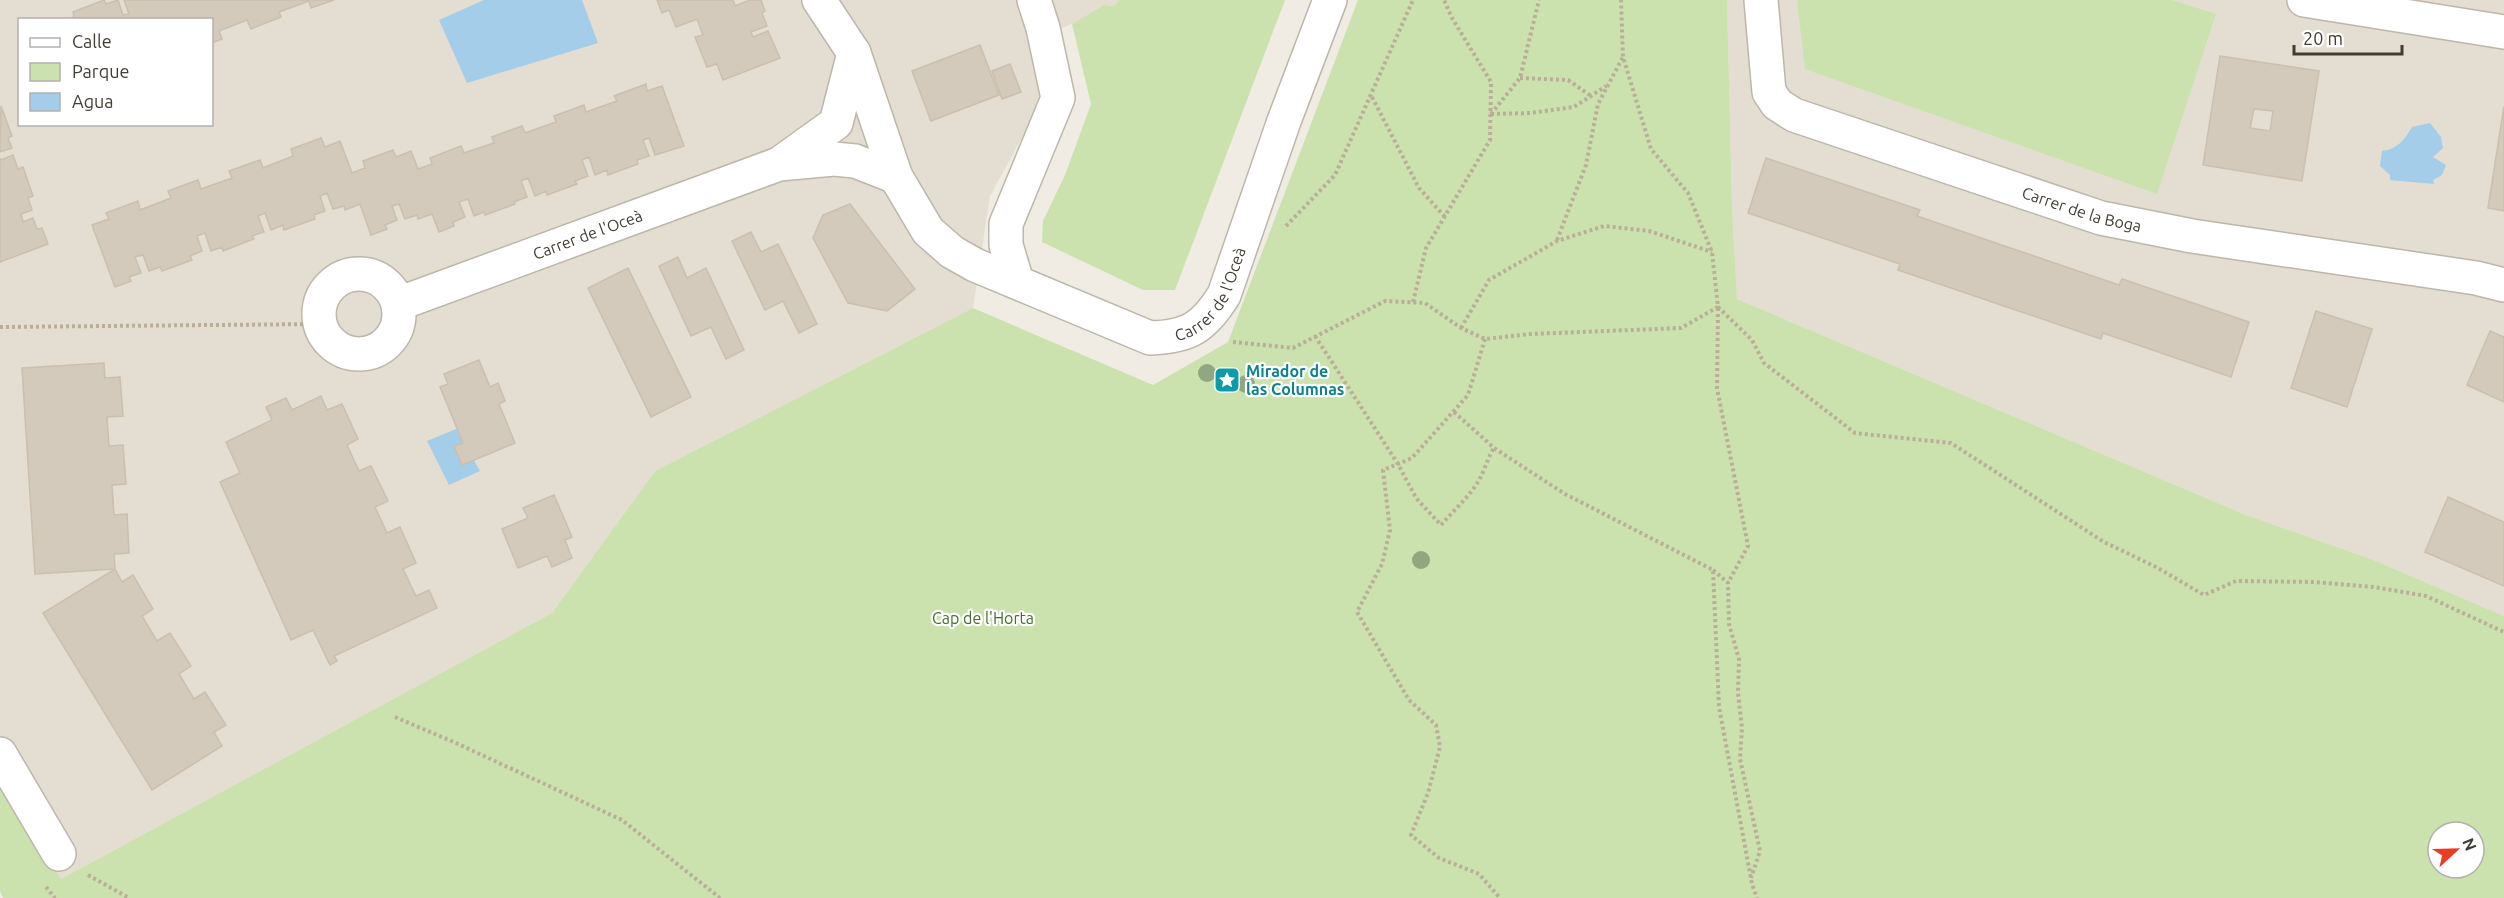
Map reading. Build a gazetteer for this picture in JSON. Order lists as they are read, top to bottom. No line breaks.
{"streets":{"street":["Carrer de la Boga","Carrer de l'Oceà"]},"parks":["Cap de l'Horta"],"places":{"place":["Mirador de las Columnas"]},"legend":["Calle","Parque","Agua"],"scale_bar":"20 m","north":"right"}
